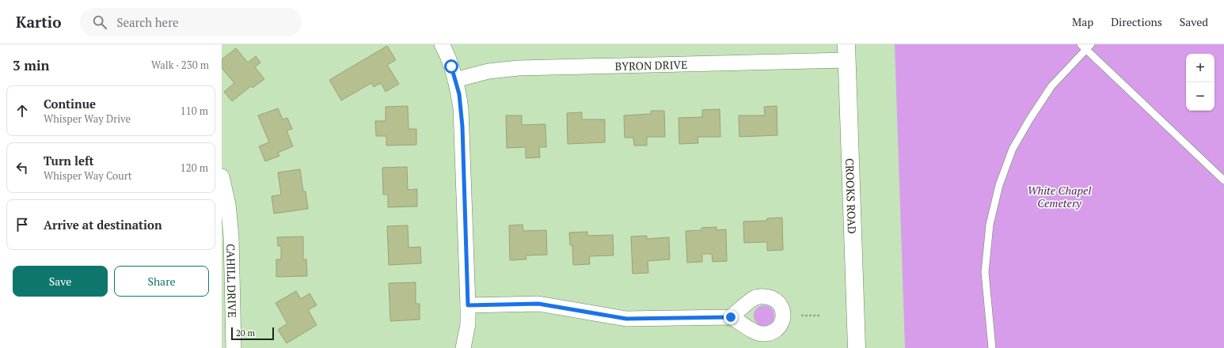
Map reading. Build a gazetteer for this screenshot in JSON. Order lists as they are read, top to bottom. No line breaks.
{"streets":{"main road":["CROOKS ROAD"],"street":["BYRON DRIVE","CAHILL DRIVE"]},"crossings":[["BYRON DRIVE","CROOKS ROAD"]],"parks":["White Chapel Cemetery"],"scale_bar":"20 m","page":{"header":"Kartio","search":"Search here","nav":["Map","Directions","Saved"],"heading":["3 min","Walk · 230 m"],"map_buttons":["+","−"],"list":[["Continue","Whisper Way Drive","110 m"],["Turn left","Whisper Way Court","120 m"],"Arrive at destination"],"buttons":["Save","Share"],"scale":"20 m"}}
